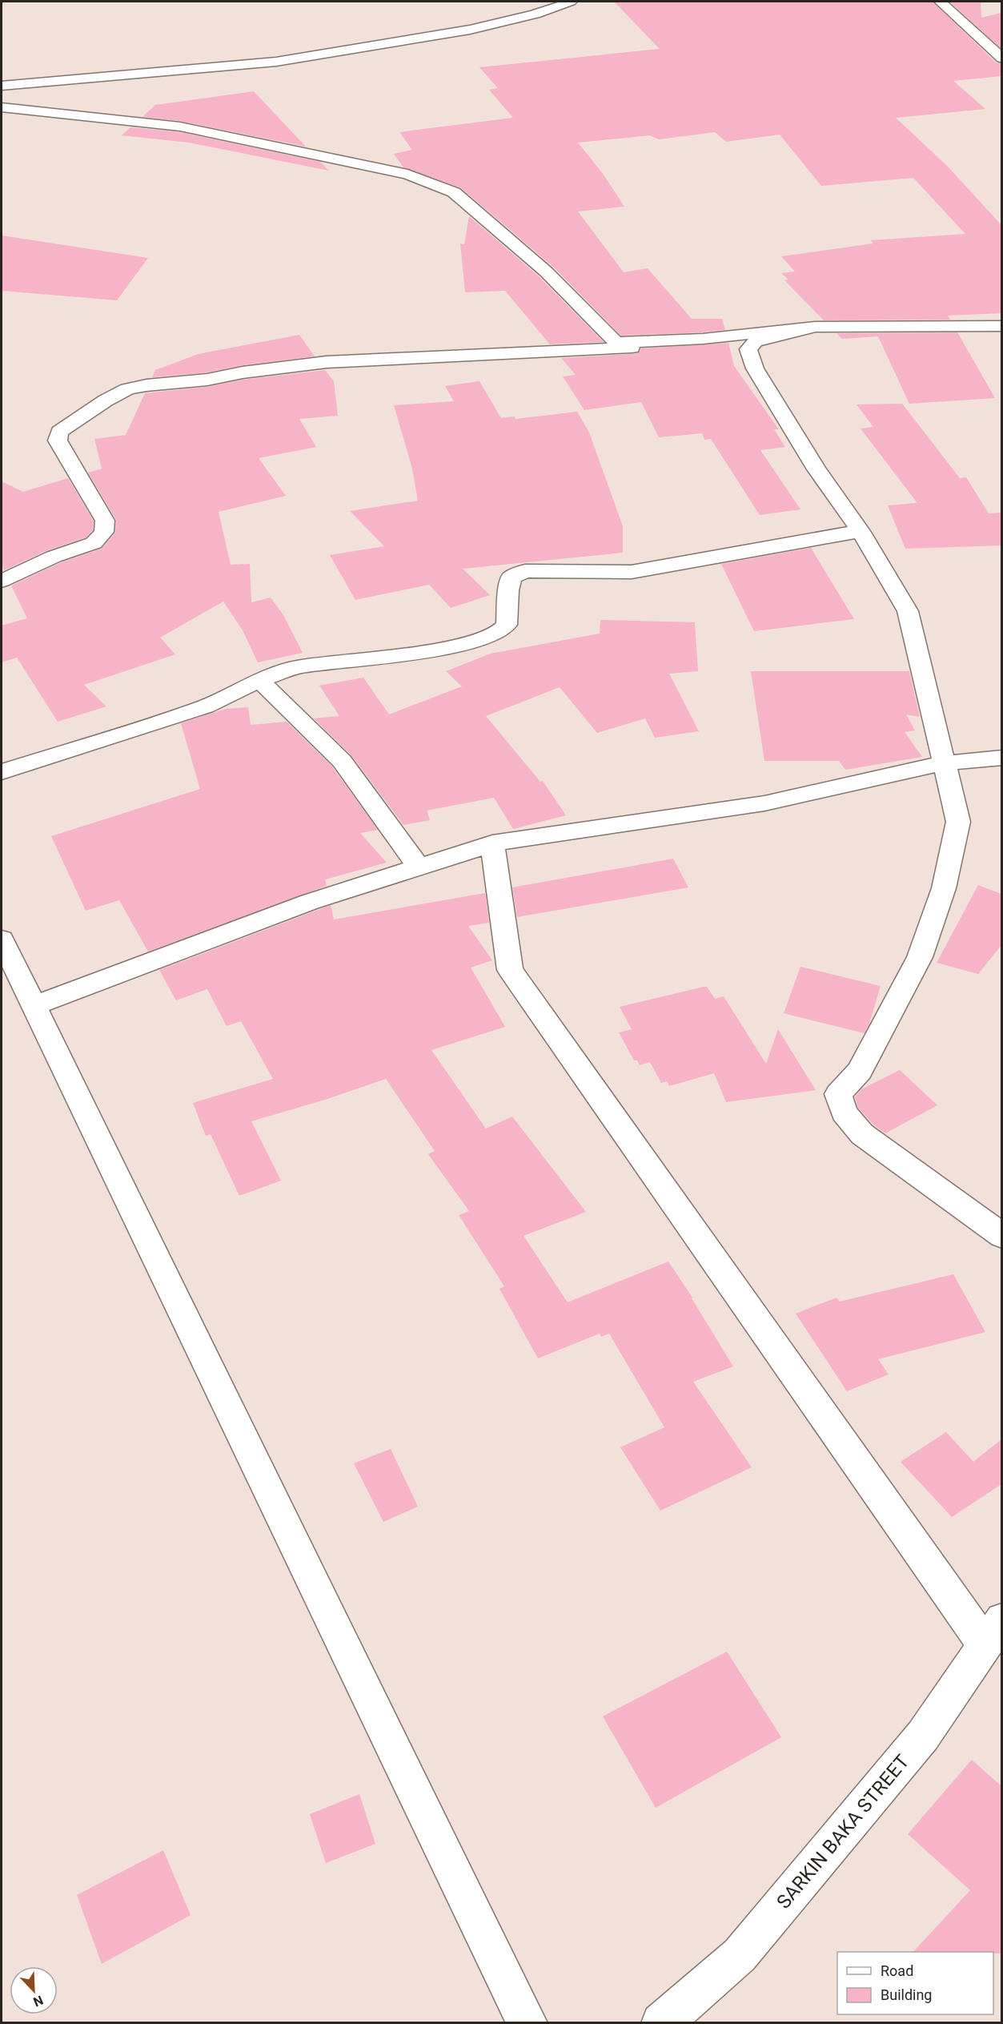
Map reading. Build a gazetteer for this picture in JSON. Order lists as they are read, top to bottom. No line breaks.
{"streets":{"street":["SARKIN BAKA STREET"]},"legend":["Road","Building"],"north":"bottom right"}
